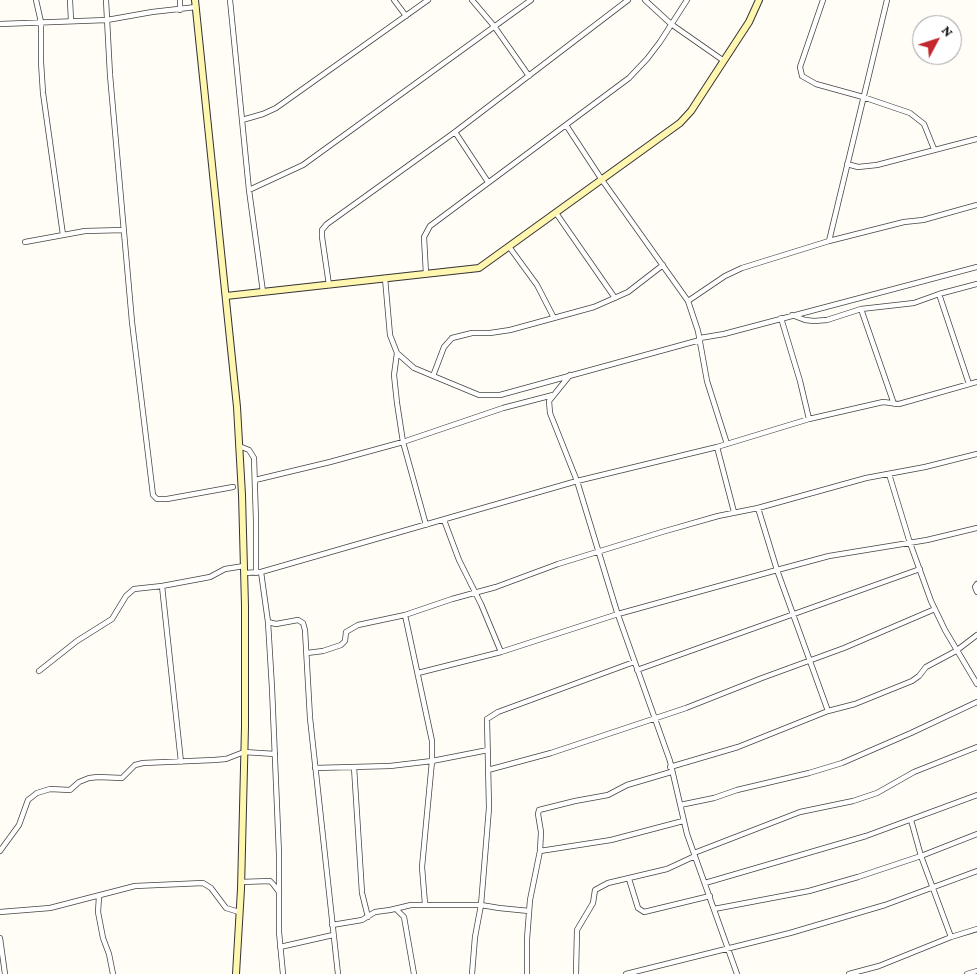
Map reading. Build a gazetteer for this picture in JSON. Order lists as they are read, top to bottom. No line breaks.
{"north":"top right"}
